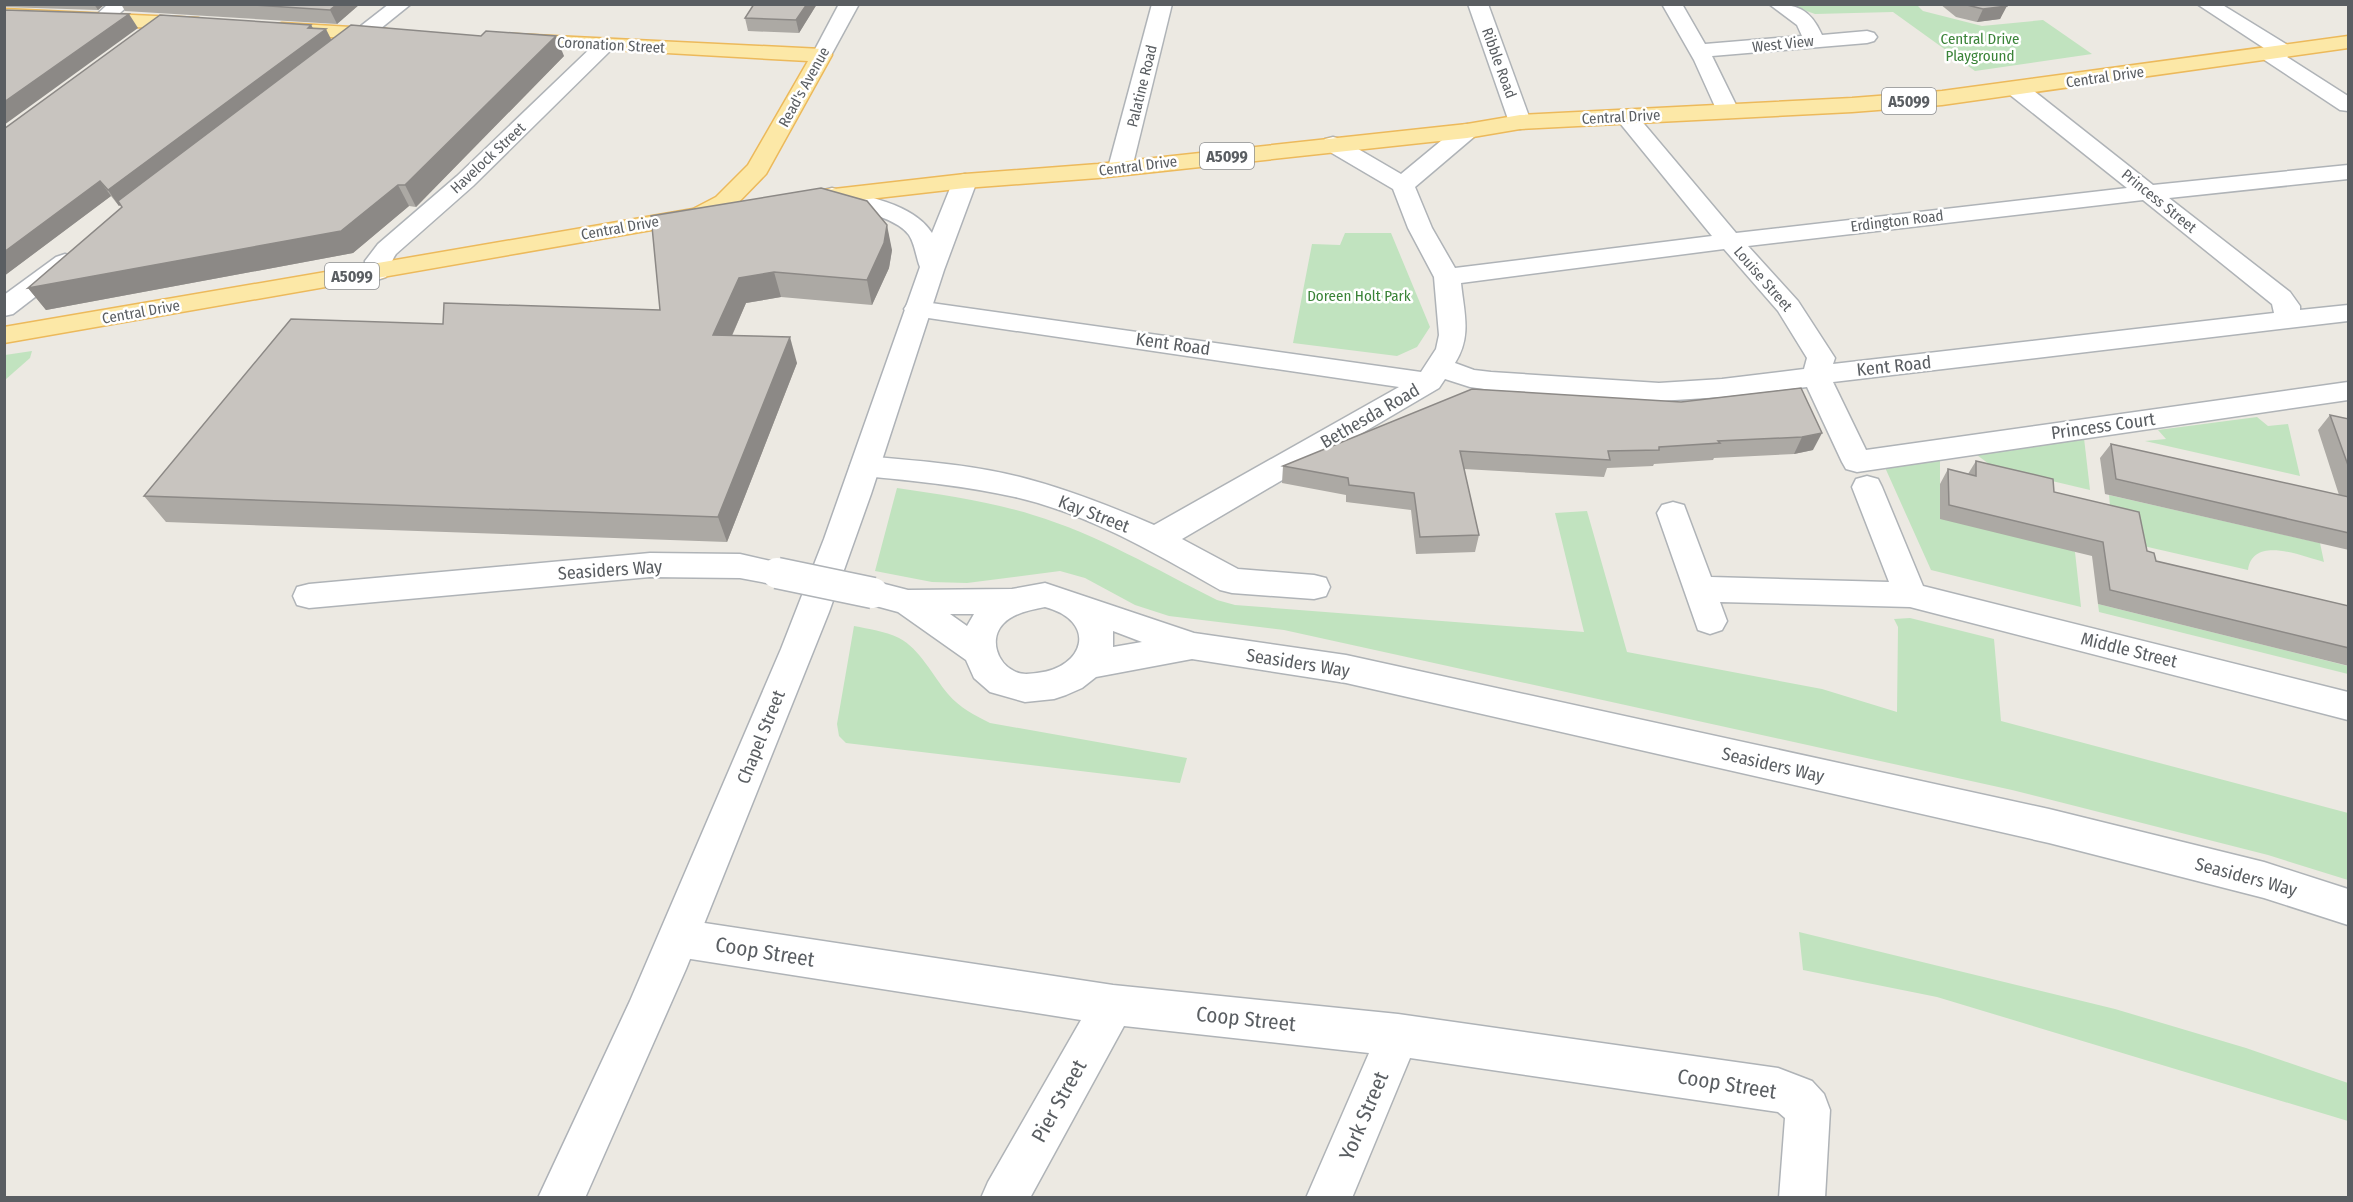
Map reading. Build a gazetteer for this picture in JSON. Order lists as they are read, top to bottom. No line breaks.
{"streets":{"main road":["Coronation Street","Central Drive","Read's Avenue","A5099"],"street":["West View","Ribble Road","Palatine Road","Havelock Street","Princess Street","Erdington Road","Louise Street","Kent Road","Bethesda Road","Princess Court","Kay Street","Seasiders Way","Middle Street","Chapel Street","Coop Street","Pier Street","York Street"]},"crossings":[["Coronation Street","Read's Avenue"],["Coronation Street","Havelock Street"],["Ribble Road","Central Drive"],["Central Drive","Palatine Road"],["Central Drive","Read's Avenue"],["Central Drive","Havelock Street"],["Central Drive","Princess Street"],["Central Drive","Louise Street"],["Central Drive","Chapel Street"],["Princess Street","Erdington Road"],["Princess Street","Kent Road"],["Erdington Road","Louise Street"],["Louise Street","Kent Road"],["Louise Street","Princess Court"],["Louise Street","Middle Street"],["Kent Road","Bethesda Road"],["Kent Road","Chapel Street"],["Bethesda Road","Kay Street"],["Kay Street","Chapel Street"],["Chapel Street","Coop Street"],["Coop Street","Pier Street"],["Coop Street","York Street"]],"parks":["Central Drive Playground","Doreen Holt Park"]}
